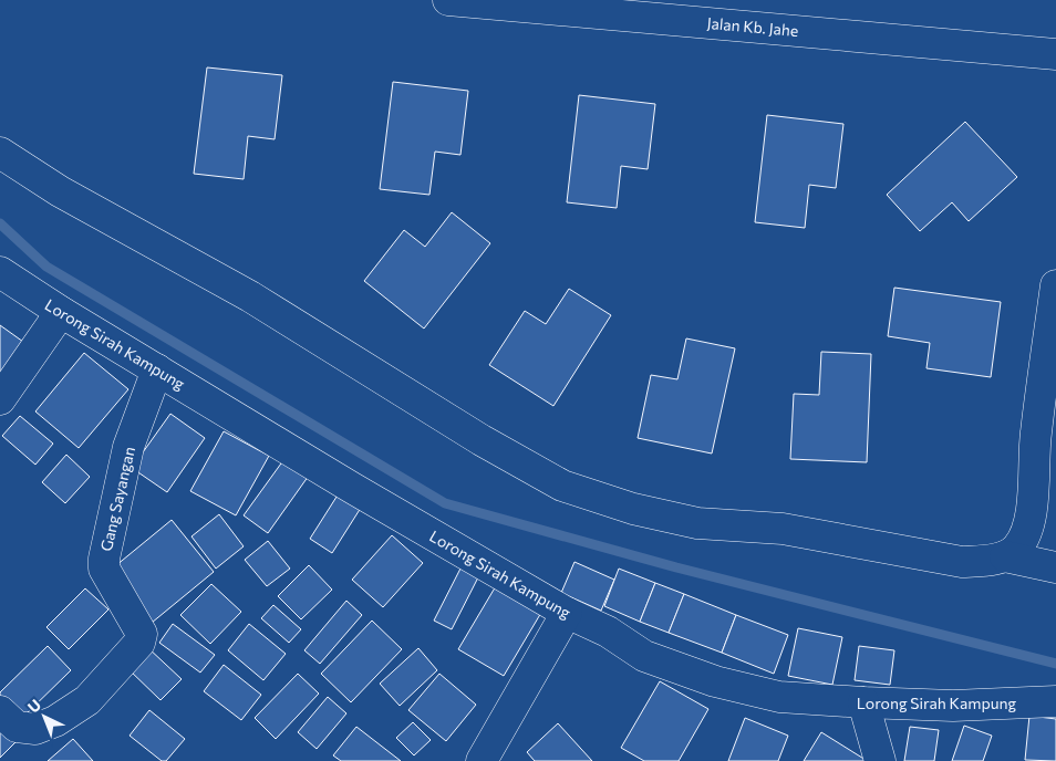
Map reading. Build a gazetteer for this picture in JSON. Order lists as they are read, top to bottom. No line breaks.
{"streets":{"street":["Jalan Kb. Jahe","Lorong Sirah Kampung","Gang Sayangan"]},"crossings":[["Lorong Sirah Kampung","Gang Sayangan"]],"north":"top left"}
